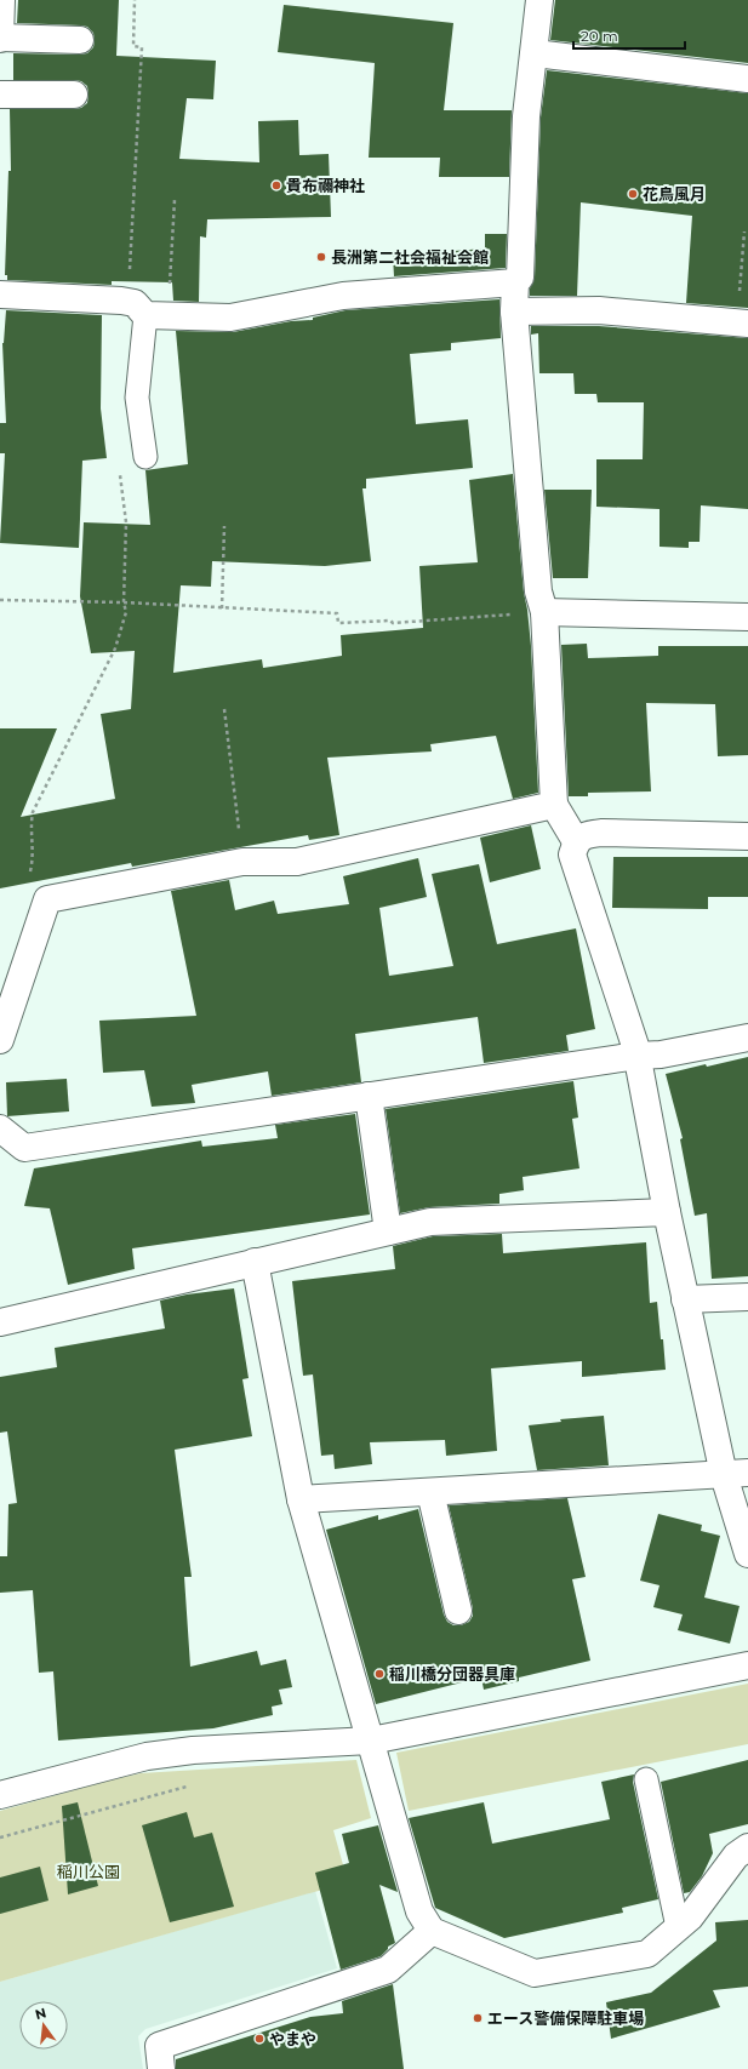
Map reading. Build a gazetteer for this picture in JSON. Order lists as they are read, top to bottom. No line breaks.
{"parks":["稲川公園"],"places":["貴布禰神社","花鳥風月","長洲第二社会福祉会館","稲川橋分団器具庫","エース警備保障駐車場","やまや"],"scale_bar":"20 m","north":"top"}
